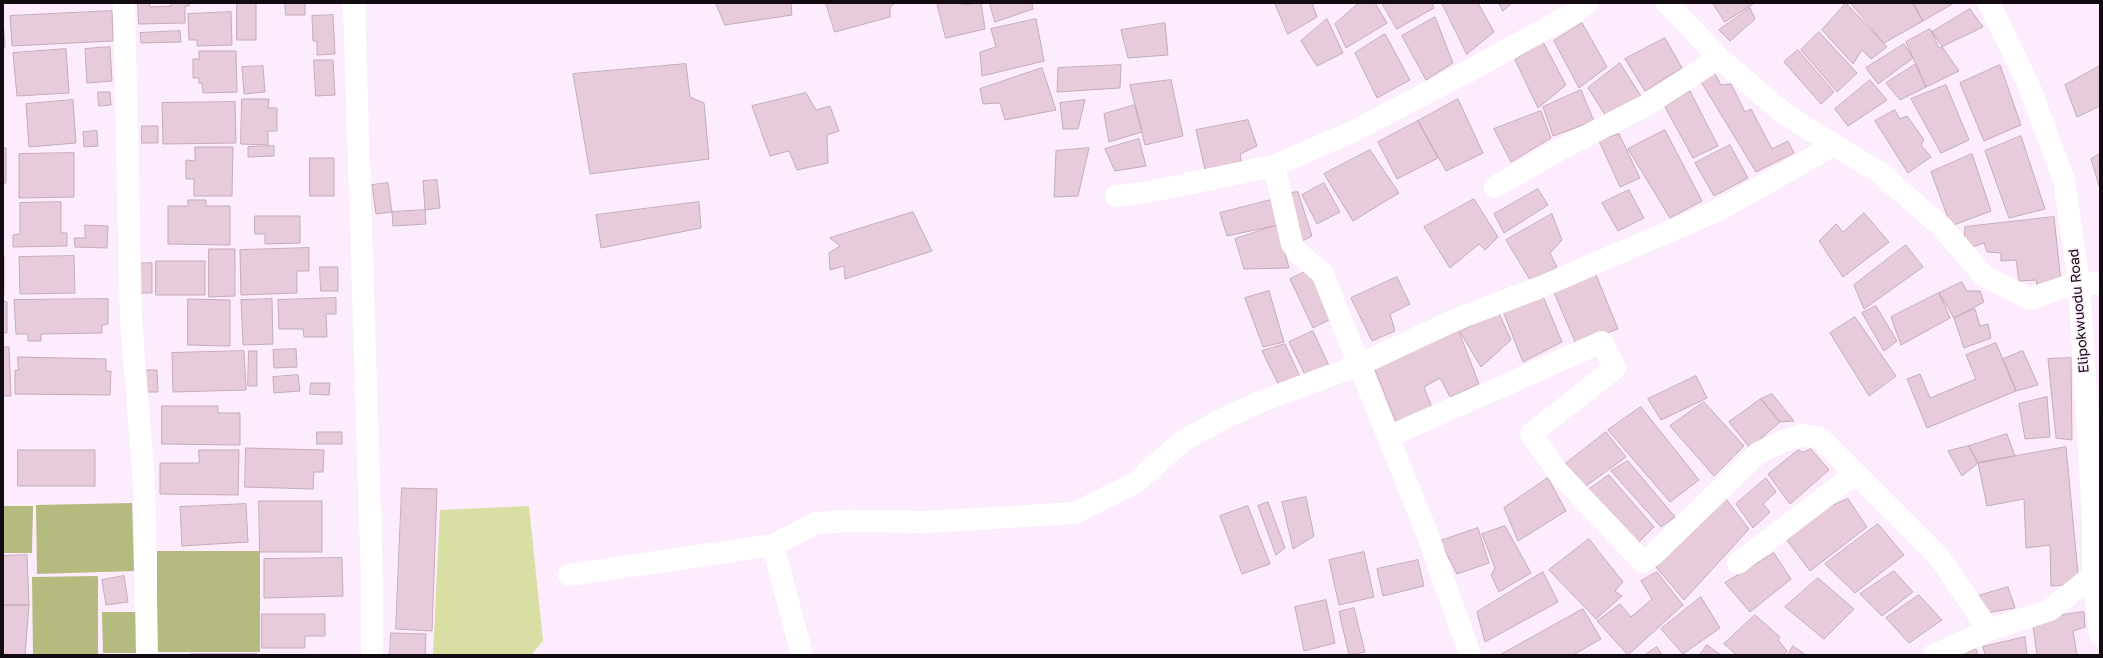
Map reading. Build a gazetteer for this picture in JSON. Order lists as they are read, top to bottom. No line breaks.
{"streets":{"street":["Elipokwuodu Road"]}}
